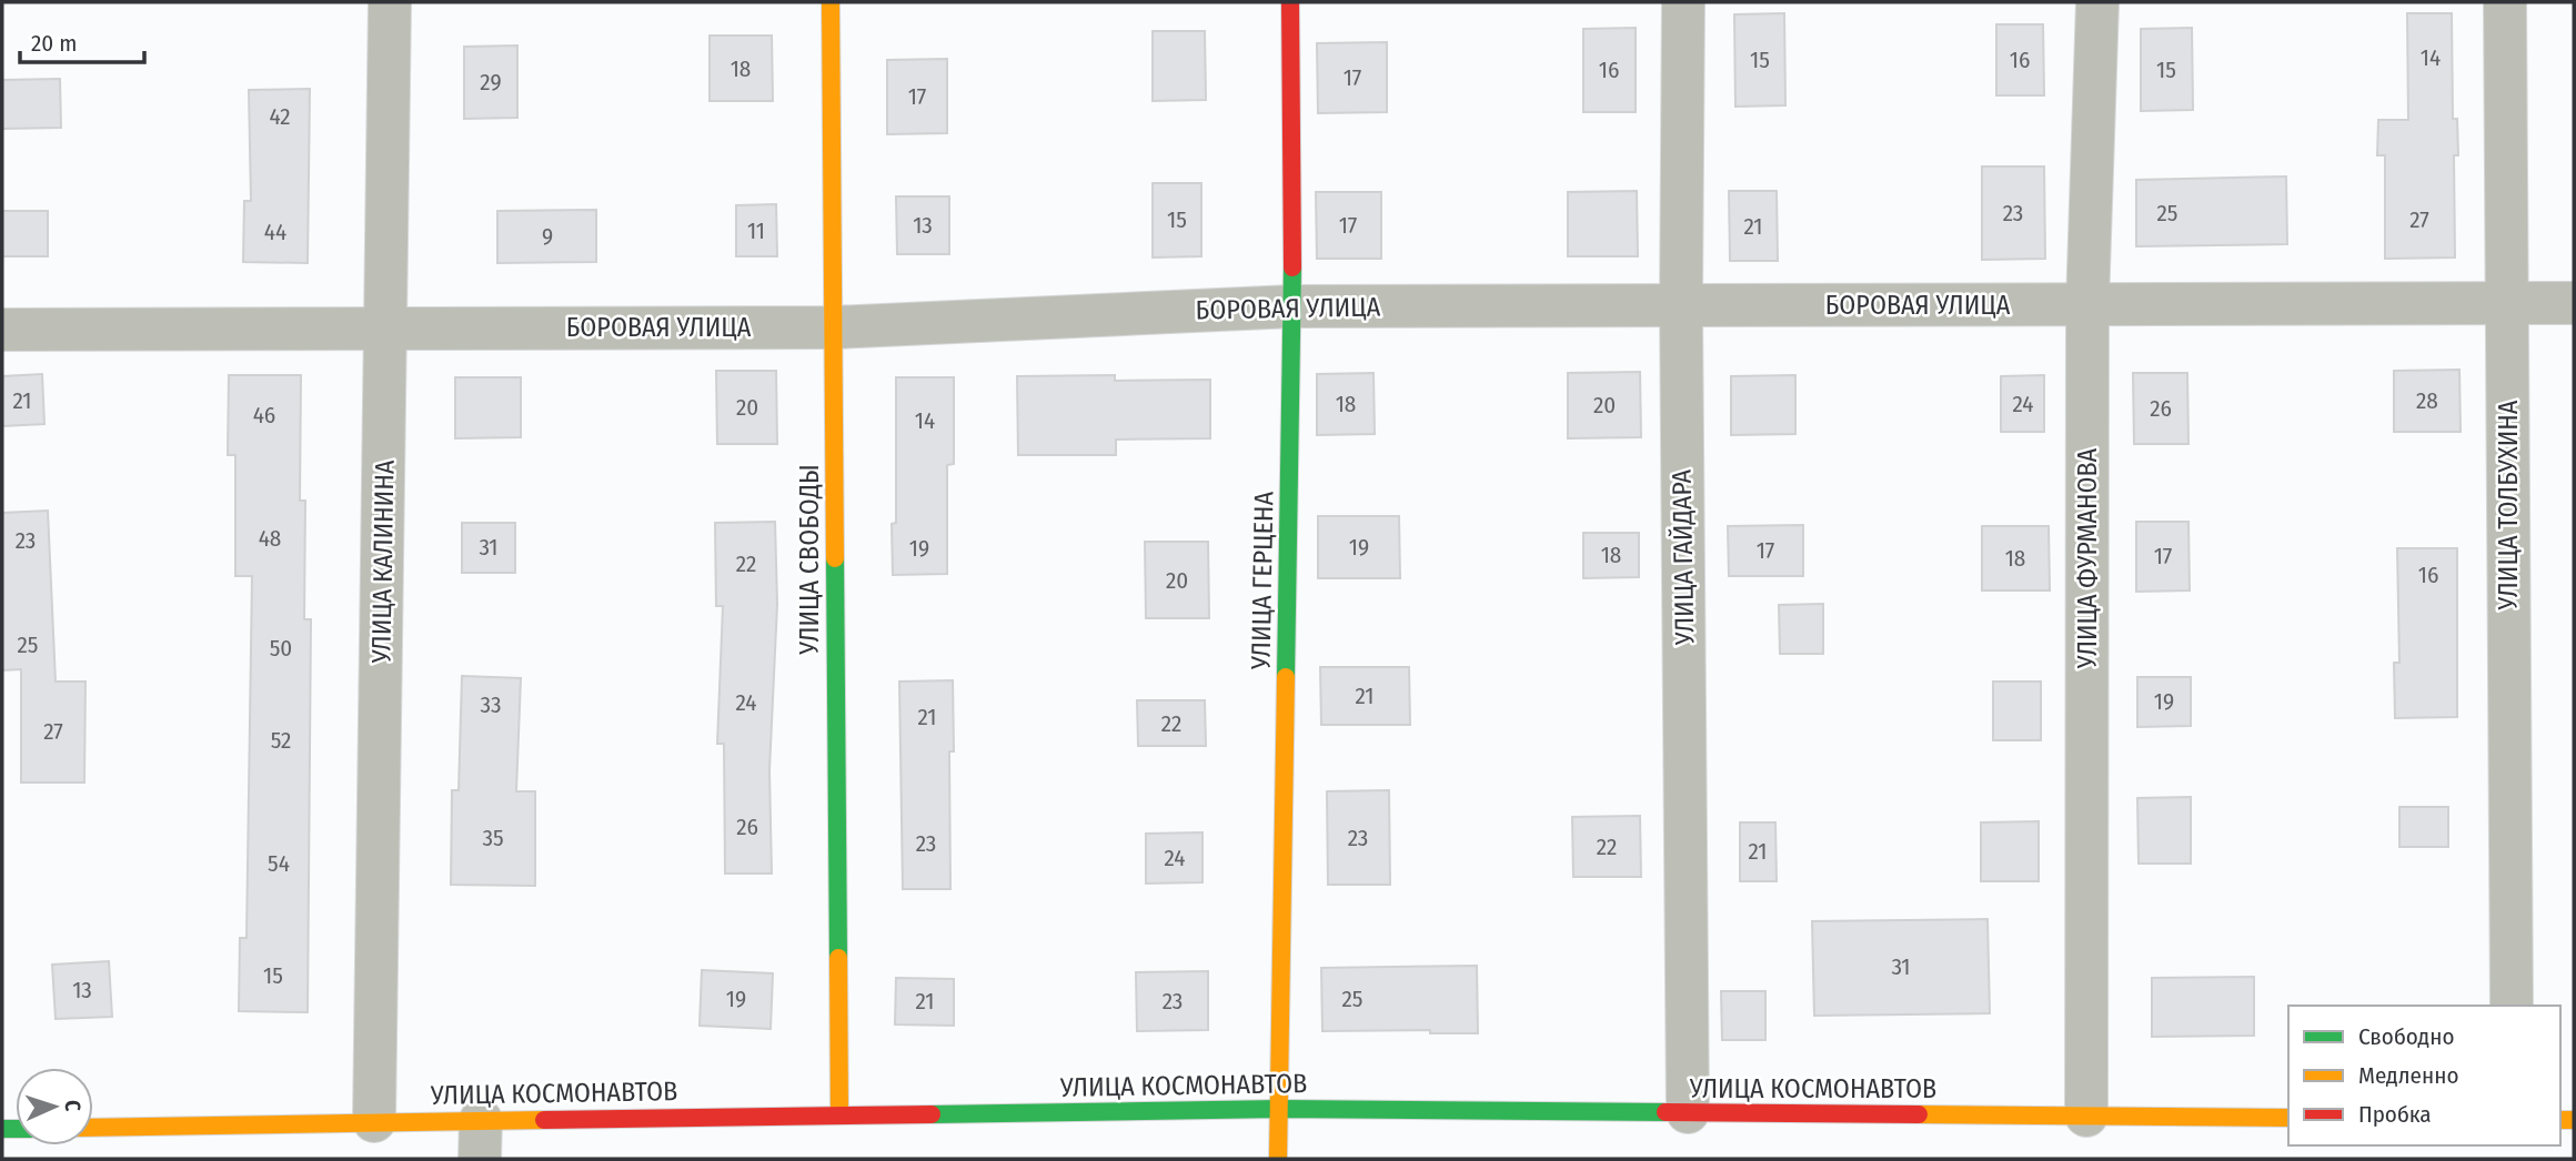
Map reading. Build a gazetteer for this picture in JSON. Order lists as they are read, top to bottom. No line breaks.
{"streets":{"street":["БОРОВАЯ УЛИЦА","УЛИЦА ТОЛБУХИНА","УЛИЦА ГАЙДАРА","УЛИЦА ФУРМАНОВА","УЛИЦА СВОБОДЫ","УЛИЦА КАЛИНИНА","УЛИЦА ГЕРЦЕНА","УЛИЦА КОСМОНАВТОВ"]},"crossings":[["БОРОВАЯ УЛИЦА","УЛИЦА ТОЛБУХИНА"],["БОРОВАЯ УЛИЦА","УЛИЦА ГАЙДАРА"],["БОРОВАЯ УЛИЦА","УЛИЦА ФУРМАНОВА"],["БОРОВАЯ УЛИЦА","УЛИЦА СВОБОДЫ"],["БОРОВАЯ УЛИЦА","УЛИЦА КАЛИНИНА"],["БОРОВАЯ УЛИЦА","УЛИЦА ГЕРЦЕНА"],["УЛИЦА ГАЙДАРА","УЛИЦА КОСМОНАВТОВ"],["УЛИЦА ФУРМАНОВА","УЛИЦА КОСМОНАВТОВ"],["УЛИЦА СВОБОДЫ","УЛИЦА КОСМОНАВТОВ"],["УЛИЦА КАЛИНИНА","УЛИЦА КОСМОНАВТОВ"],["УЛИЦА ГЕРЦЕНА","УЛИЦА КОСМОНАВТОВ"]],"house_numbers":["14","15","16","18","16","15","17","29","17","42","23","25","15","27","13","17","21","11","44","9","21","28","18","24","20","20","26","46","14","48","23","31","19","19","17","18","17","18","22","16","20","25","50","21","19","24","33","21","22","27","52","26","35","23","23","22","21","24","54","31","15","13","19","25","21","23"],"legend":["Свободно","Медленно","Пробка"],"scale_bar":"20 m","north":"right"}
